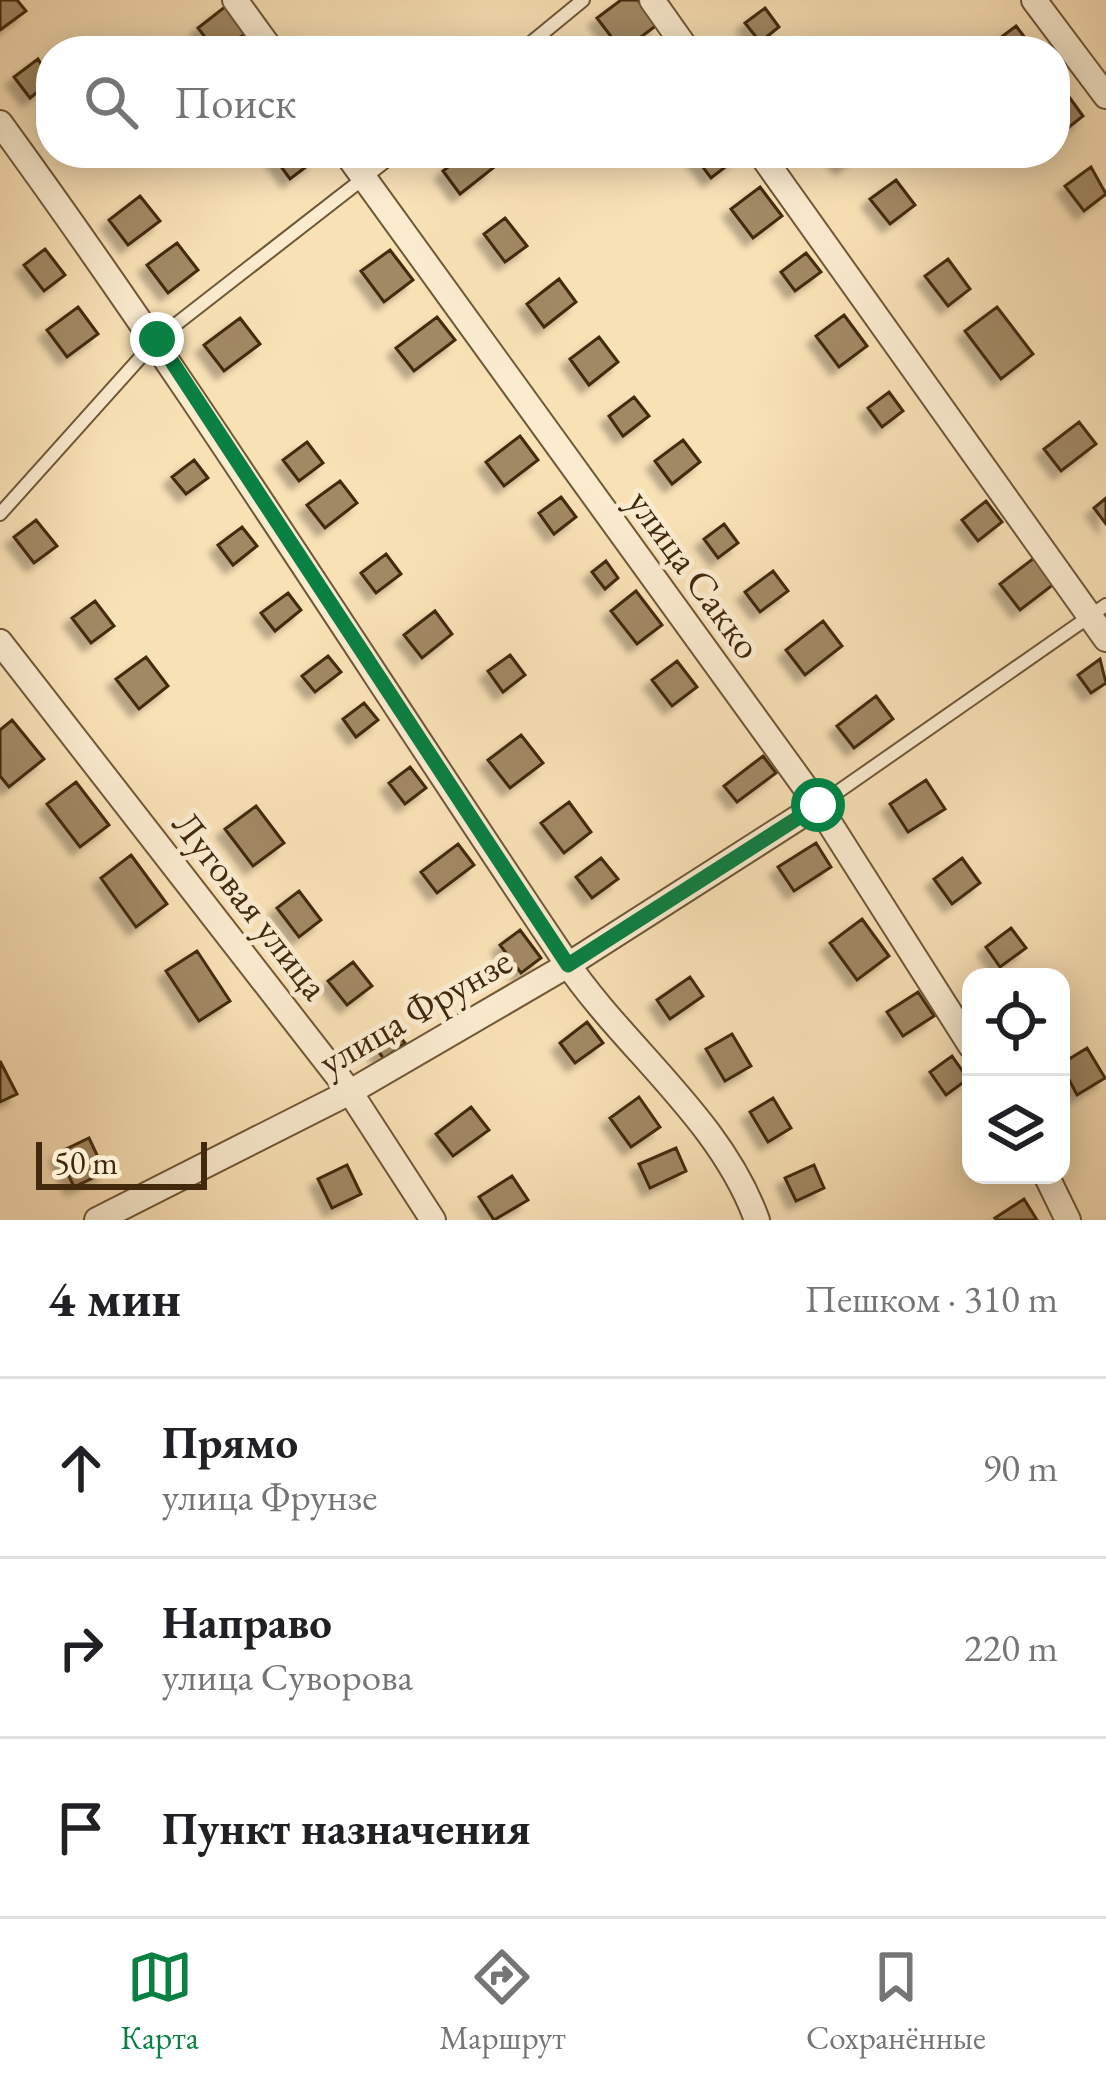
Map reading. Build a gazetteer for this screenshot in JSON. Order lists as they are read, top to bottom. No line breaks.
{"streets":{"street":["улица Сакко","Луговая улица","улица Фрунзе"]},"crossings":[["улица Сакко","улица Фрунзе"],["Луговая улица","улица Фрунзе"]],"scale_bar":"50 m","page":{"search":"Поиск","scale":"50 m","heading":["4 мин","Пешком · 310 m"],"list":[["Прямо","улица Фрунзе","90 m"],["Направо","улица Суворова","220 m"],"Пункт назначения"],"nav":["Карта","Маршрут","Сохранённые"]}}
